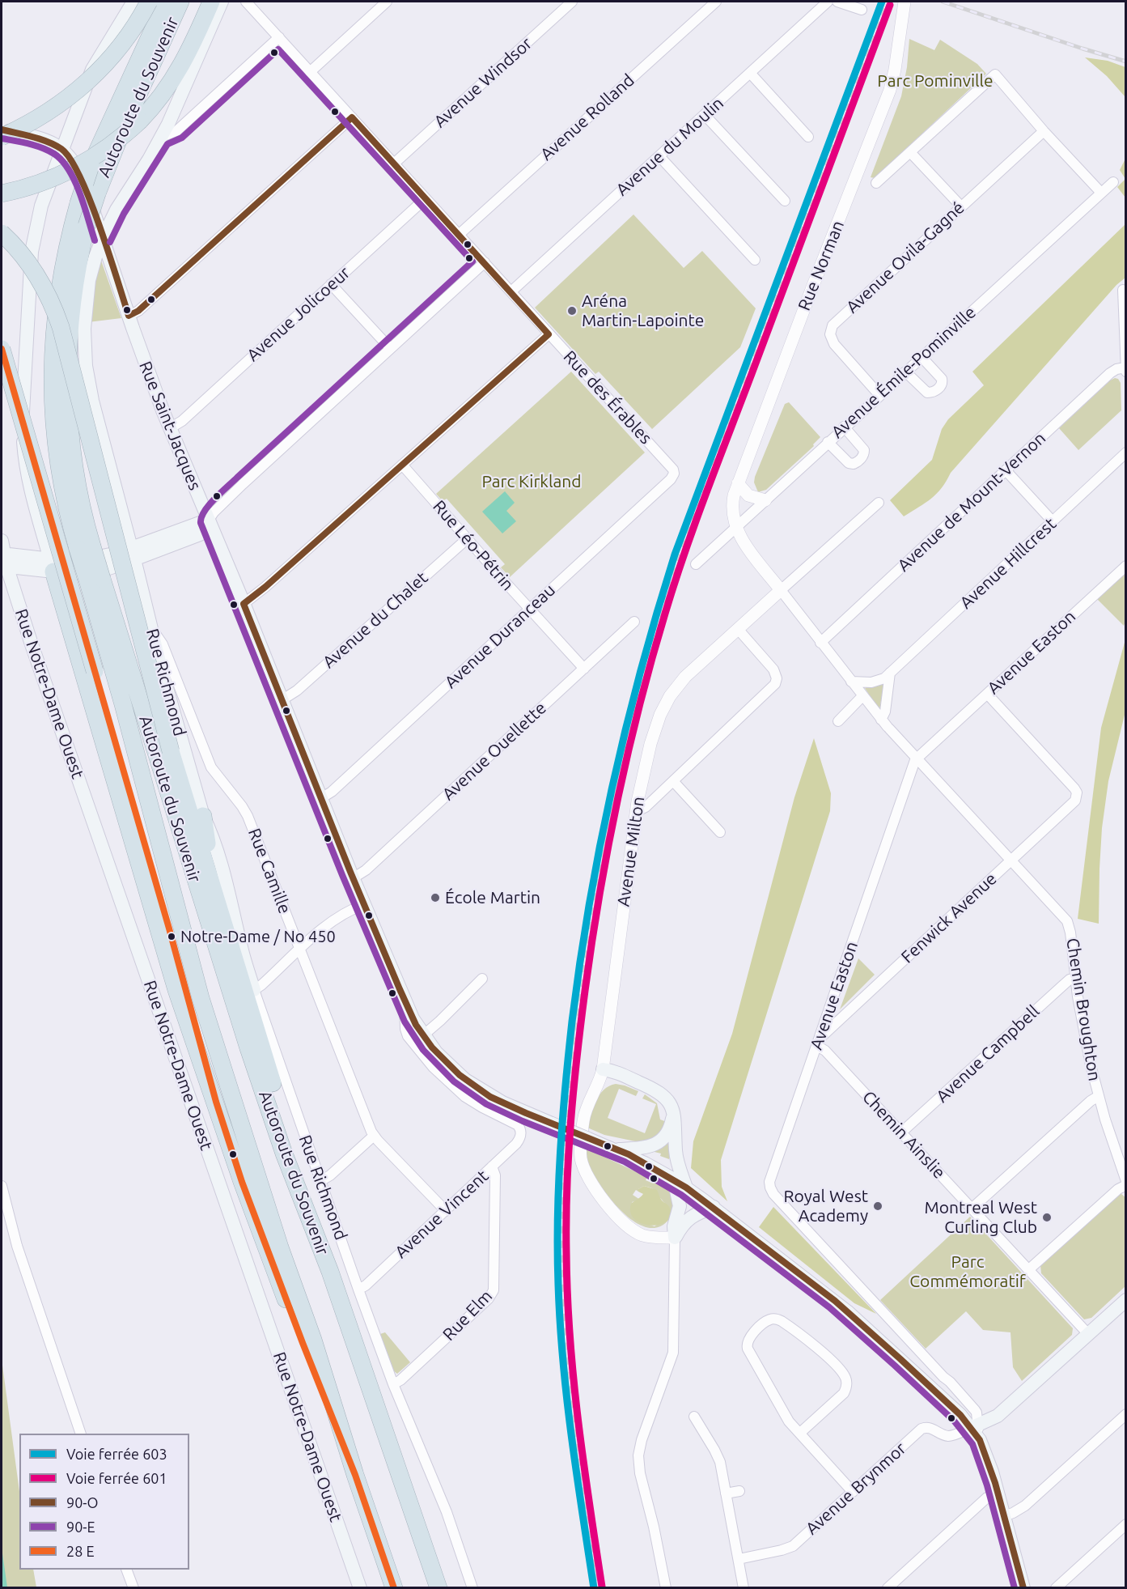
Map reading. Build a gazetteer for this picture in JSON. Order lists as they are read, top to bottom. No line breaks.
{"streets":{"highway":["Autoroute du Souvenir"],"main road":["Rue Saint-Jacques","Rue Richmond","Rue Notre-Dame Ouest"],"street":["Avenue Windsor","Avenue Rolland","Avenue du Moulin","Avenue Ovila-Gagné","Rue Norman","Avenue Jolicoeur","Avenue Émile-Pominville","Rue des Érables","Avenue de Mount-Vernon","Rue Léo-Pétrin","Avenue Hillcrest","Avenue du Chalet","Avenue Duranceau","Avenue Easton","Avenue Ouellette","Avenue Milton","Rue Camille","Fenwick Avenue","Chemin Broughton","Avenue Campbell","Chemin Ainslie","Avenue Vincent","Rue Elm","Avenue Brynmor"]},"crossings":[["Avenue Windsor","Rue des Érables"],["Avenue Rolland","Rue des Érables"],["Avenue du Moulin","Rue des Érables"],["Avenue Ovila-Gagné","Avenue Émile-Pominville"],["Rue Norman","Avenue Émile-Pominville"],["Avenue Jolicoeur","Rue des Érables"],["Avenue Jolicoeur","Rue Saint-Jacques"],["Rue des Érables","Avenue Duranceau"],["Rue Saint-Jacques","Avenue du Chalet"],["Rue Saint-Jacques","Avenue Duranceau"],["Rue Saint-Jacques","Avenue Easton"],["Rue Saint-Jacques","Rue Richmond"],["Rue Saint-Jacques","Avenue Ouellette"],["Rue Saint-Jacques","Avenue Vincent"],["Rue Saint-Jacques","Avenue Brynmor"],["Rue Léo-Pétrin","Avenue du Chalet"],["Rue Léo-Pétrin","Avenue Duranceau"],["Rue Léo-Pétrin","Avenue Ouellette"],["Avenue Easton","Fenwick Avenue"],["Avenue Easton","Chemin Broughton"],["Avenue Easton","Chemin Ainslie"],["Avenue Easton","Avenue Brynmor"],["Rue Richmond","Rue Camille"],["Rue Richmond","Avenue Vincent"],["Rue Richmond","Rue Elm"],["Rue Camille","Avenue Vincent"],["Fenwick Avenue","Chemin Broughton"],["Fenwick Avenue","Chemin Ainslie"],["Chemin Broughton","Avenue Campbell"],["Avenue Campbell","Chemin Ainslie"],["Avenue Vincent","Rue Elm"]],"parks":["Parc Pominville","Parc Kirkland","Parc Commémoratif"],"places":["Aréna Martin-Lapointe","École Martin","Notre-Dame / No 450","Royal West Academy","Montreal West Curling Club"],"lines":["rail line 603","rail line 601","transit line 90-E","transit line 90-O"],"legend":["Voie ferrée 603","Voie ferrée 601","90-O","90-E","28 E"]}
